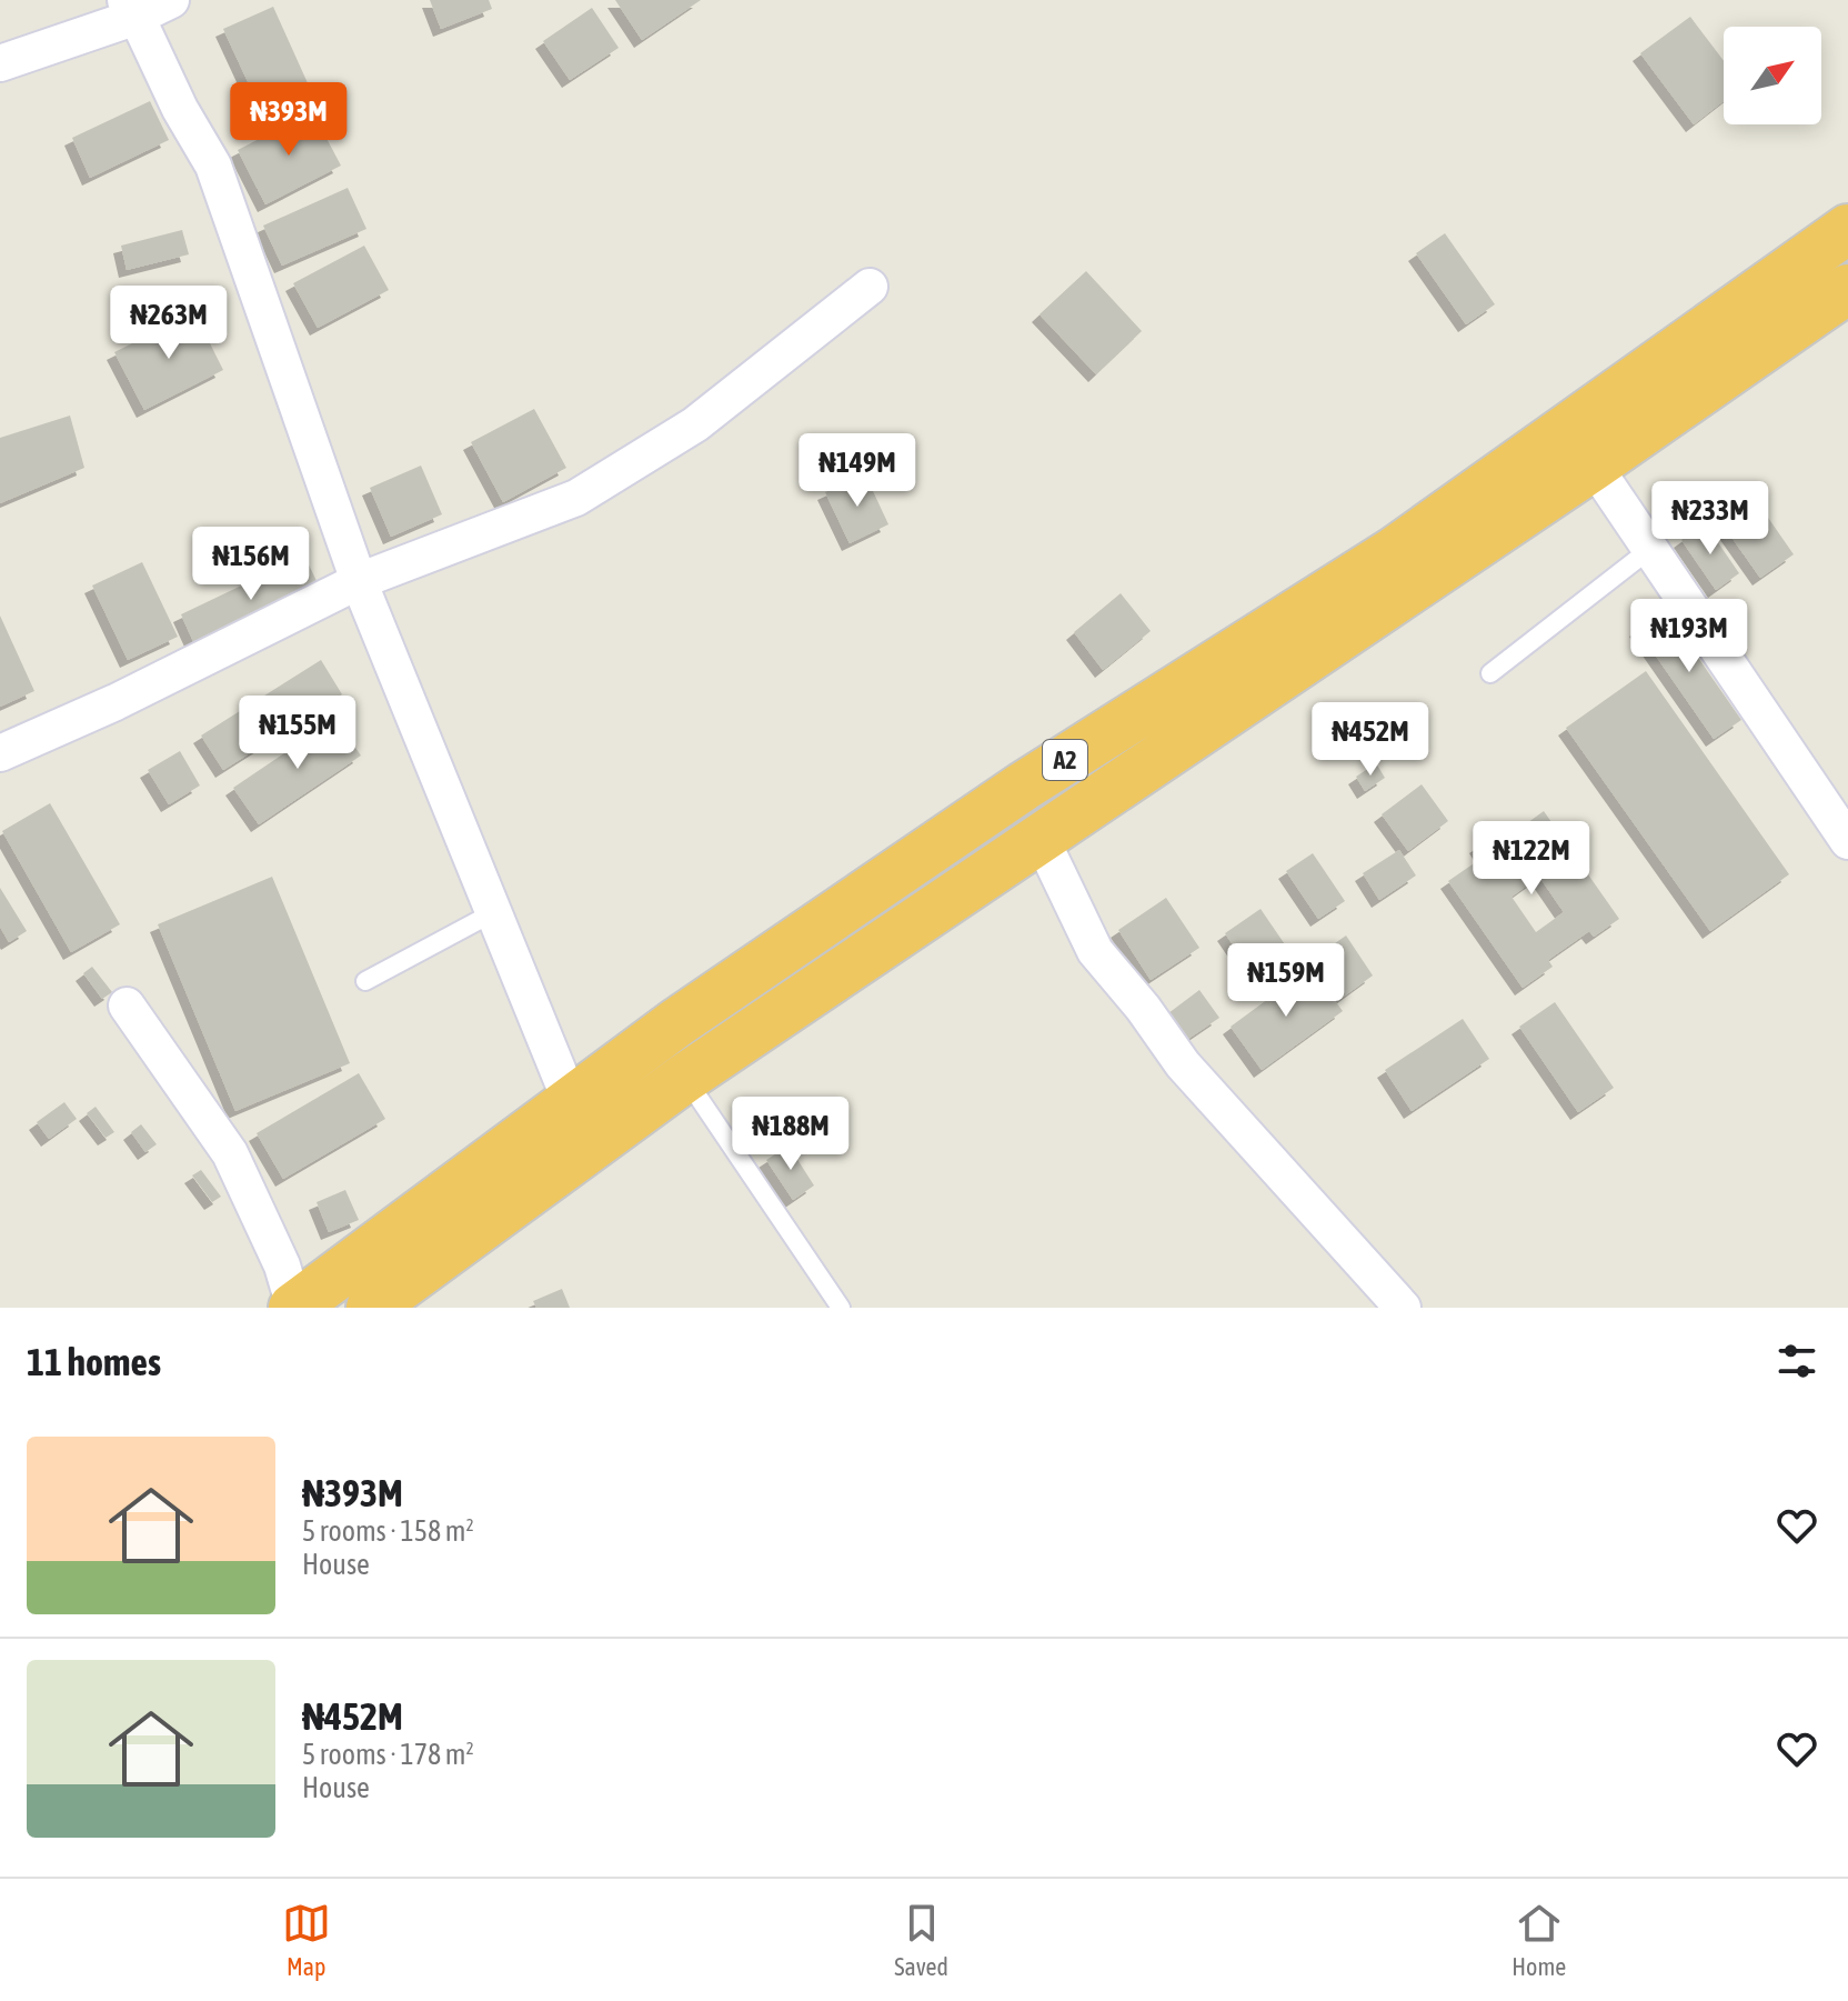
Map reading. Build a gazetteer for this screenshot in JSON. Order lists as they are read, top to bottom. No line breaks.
{"streets":{"highway":["A2"]},"north":"top right","page":{"price":["₦393M","₦263M","₦149M","₦233M","₦156M","₦193M","₦155M","₦452M","₦122M","₦159M","₦188M"],"heading":"11 homes","list":[{"name":"₦393M","note":"5 rooms · 158 m² · House"},{"name":"₦452M","note":"5 rooms · 178 m² · House"}],"tabs":["Map","Saved","Home"]}}
